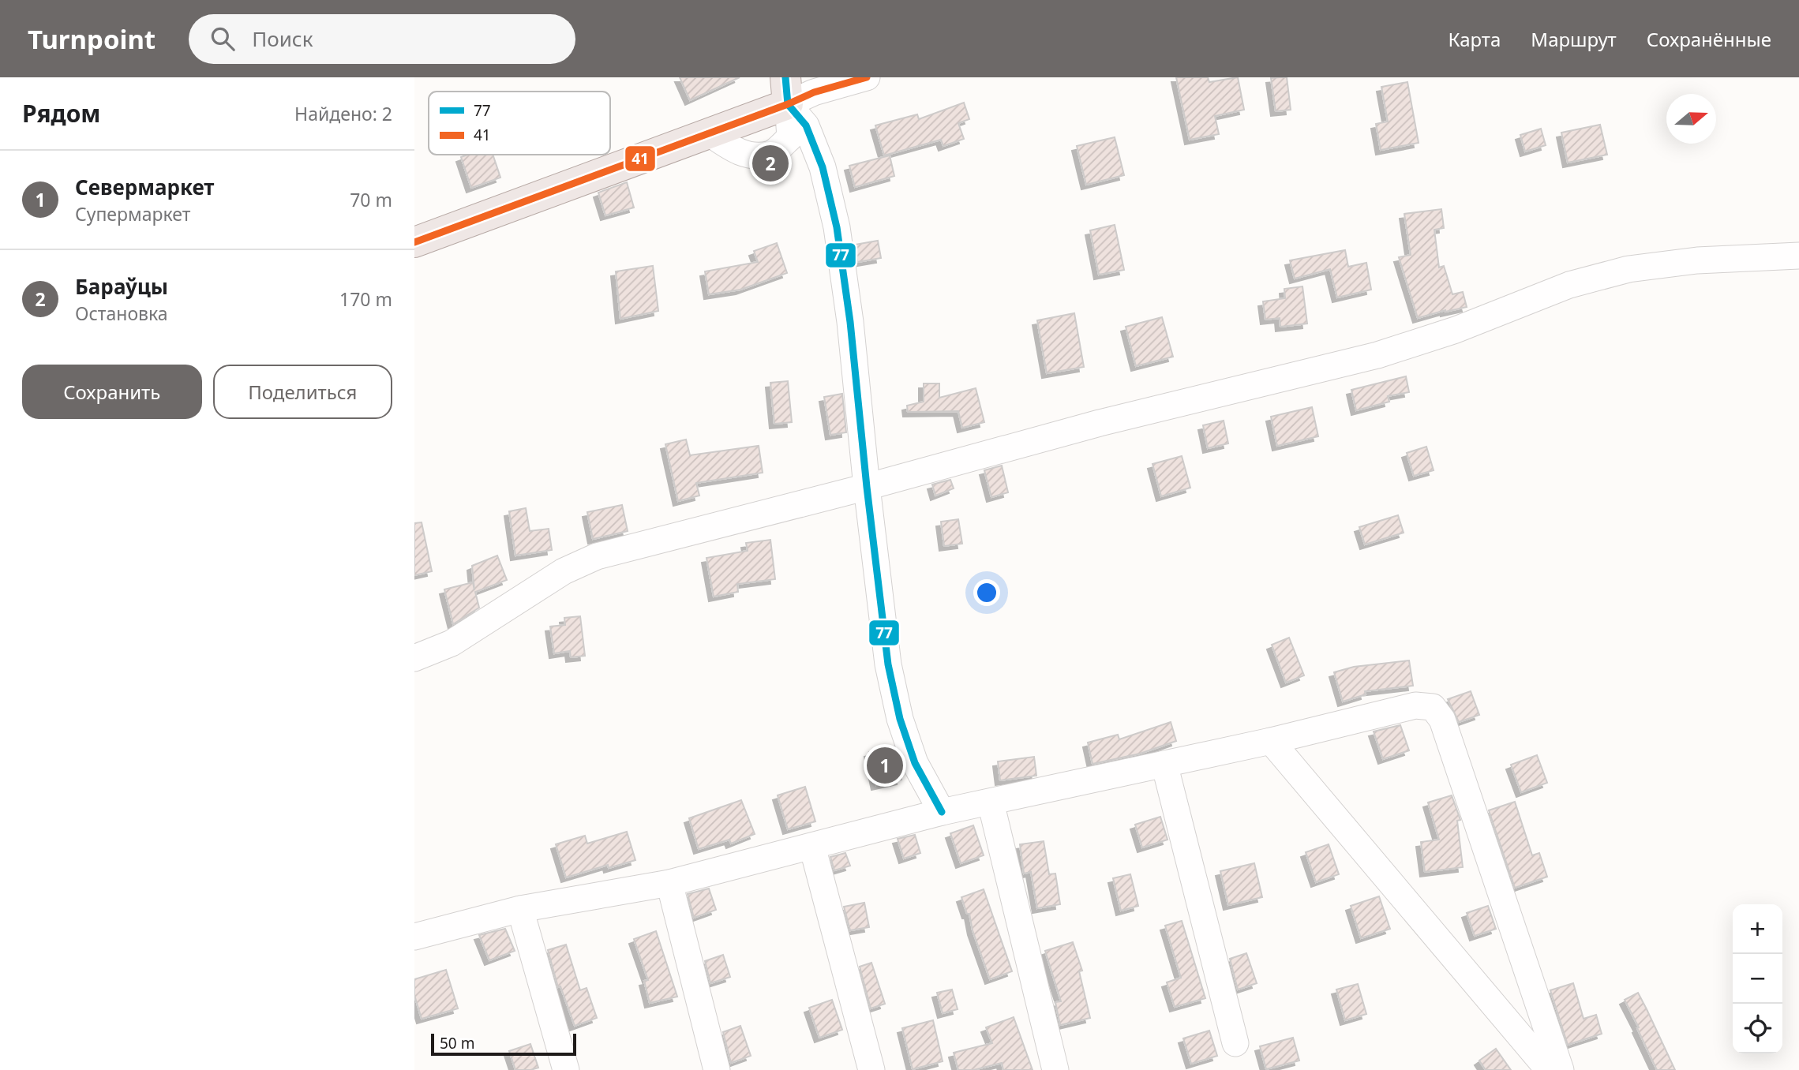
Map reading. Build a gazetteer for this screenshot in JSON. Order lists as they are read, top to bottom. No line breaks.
{"lines":["transit line 77","transit line 41"],"legend":["77","41"],"scale_bar":"50 m","north":"right","page":{"header":"Turnpoint","search":"Поиск","nav":["Карта","Маршрут","Сохранённые"],"heading":["Рядом","Найдено: 2"],"pins":["2","1"],"list":[{"mark":"1","name":"Севермаркет","note":"Супермаркет","value":"70 m"},{"mark":"2","name":"Бараўцы","note":"Остановка","value":"170 m"}],"buttons":["Сохранить","Поделиться"],"map_buttons":["+","−"],"scale":"50 m"}}
